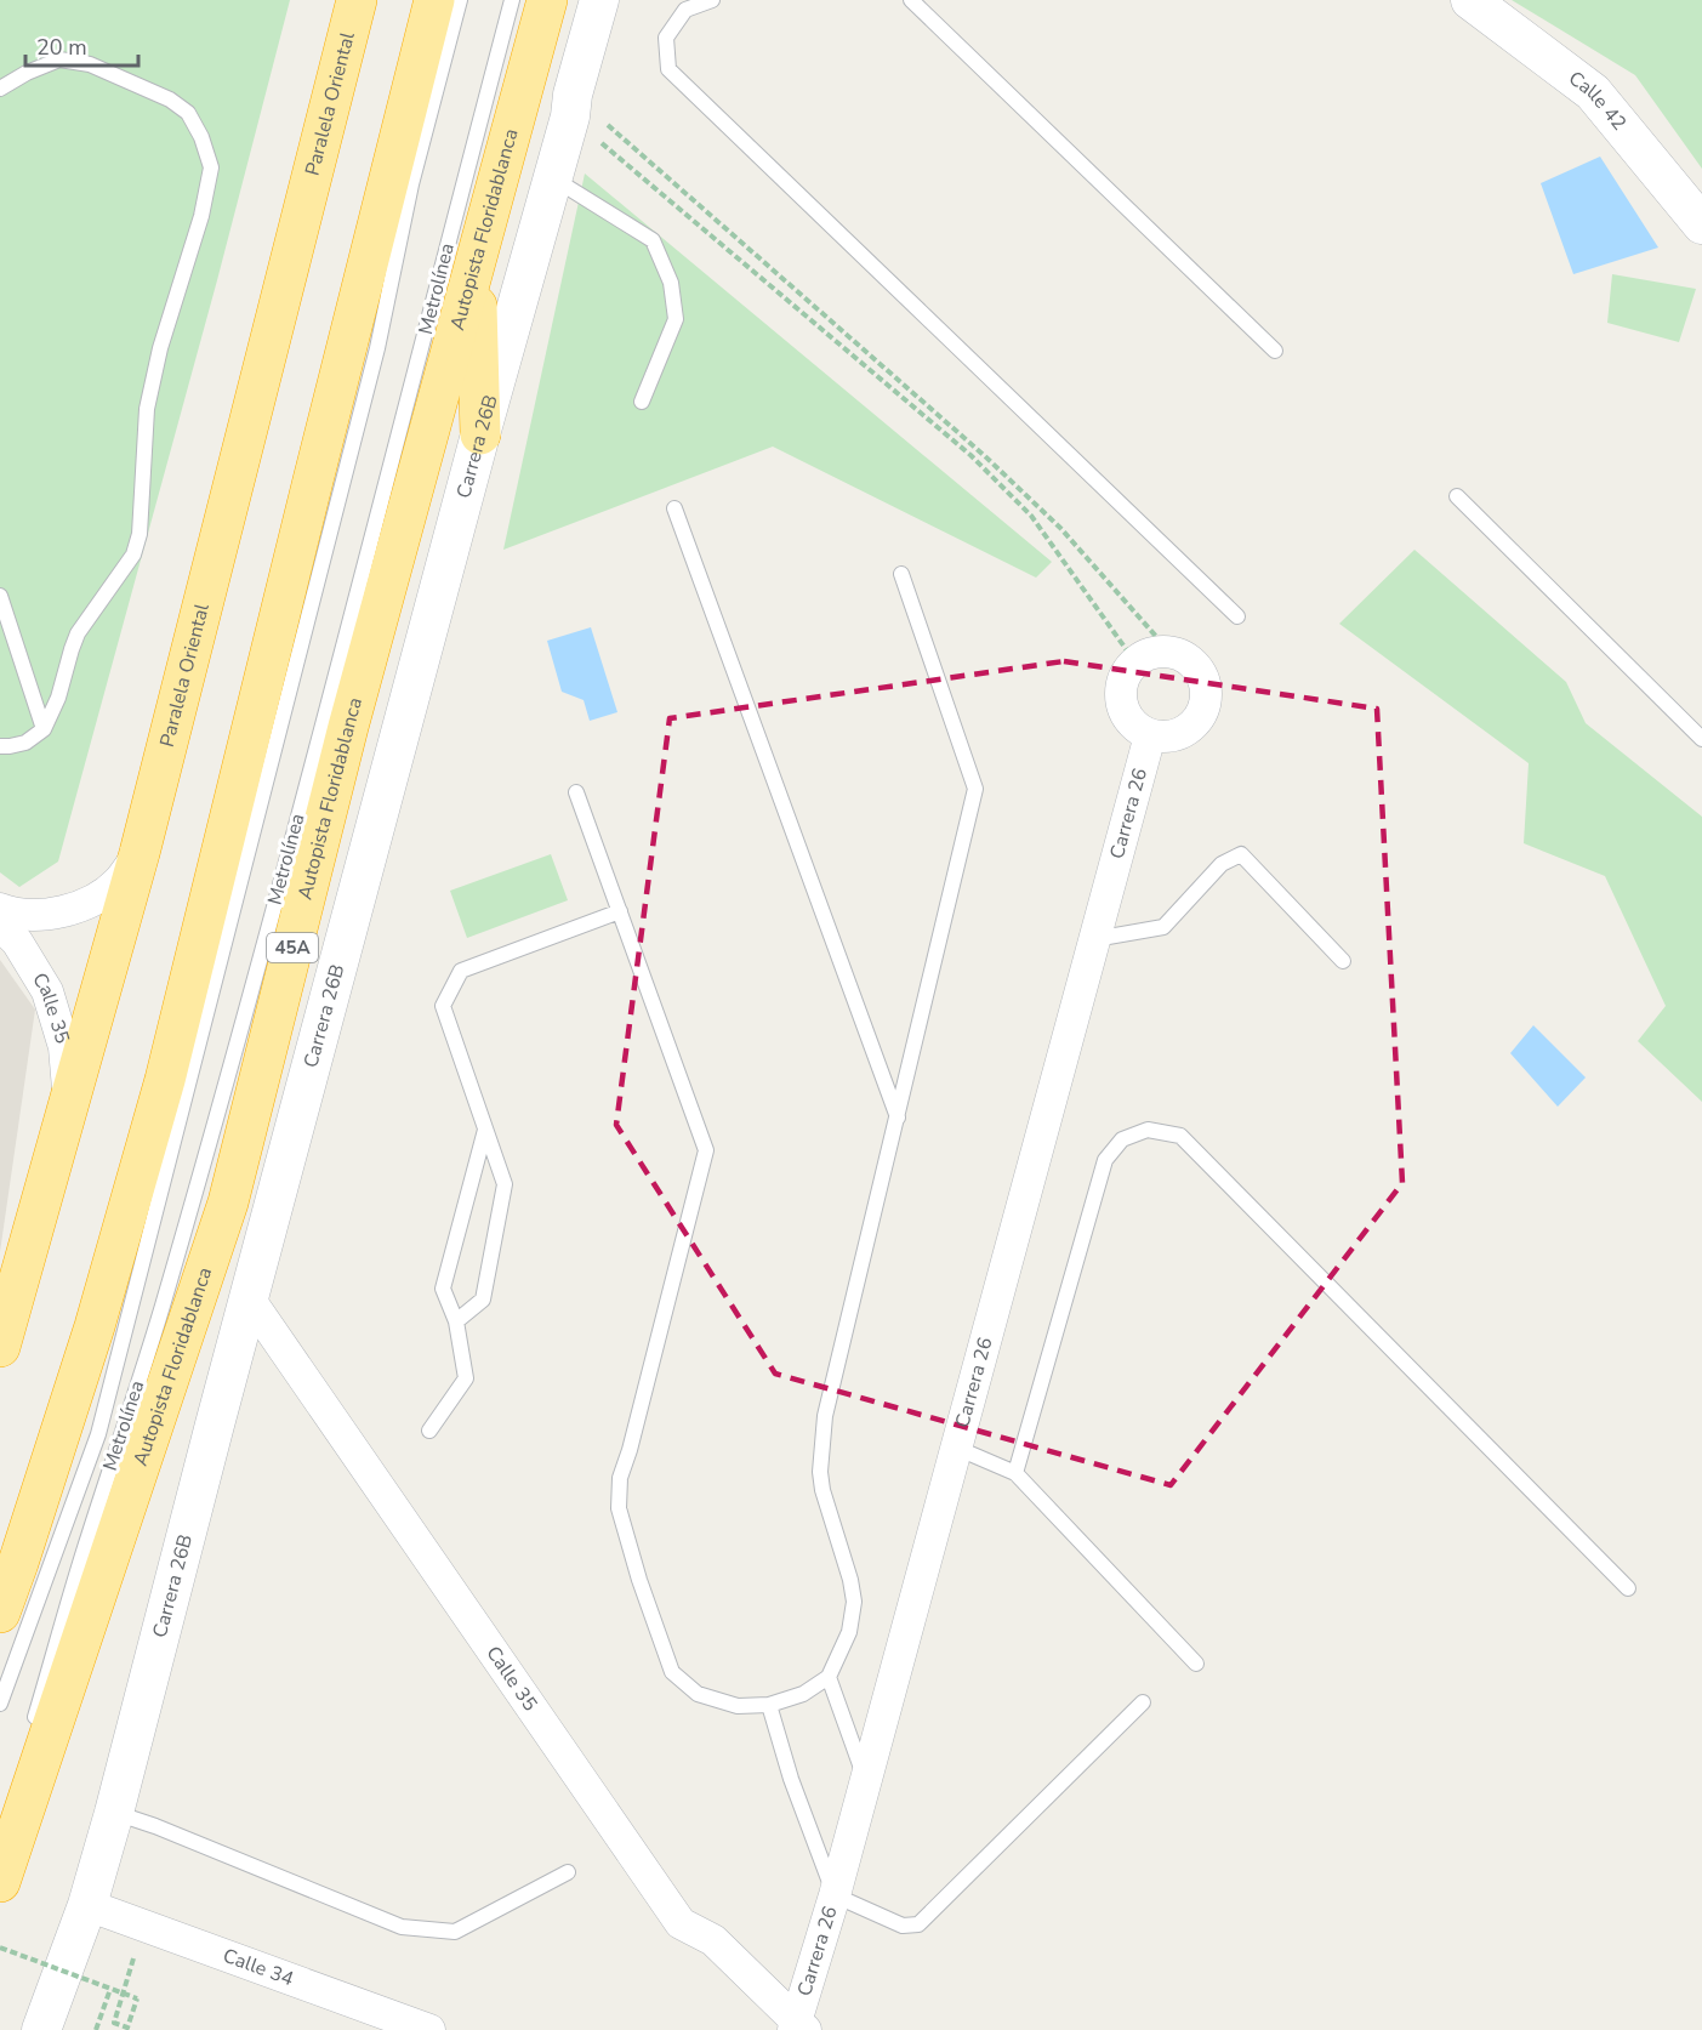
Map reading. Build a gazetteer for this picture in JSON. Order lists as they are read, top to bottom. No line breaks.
{"streets":{"highway":["Paralela Oriental","Autopista Floridablanca","45A"],"street":["Calle 42","Carrera 26B","Carrera 26","Calle 35","Calle 34"],"lane":["Metrolínea"]},"crossings":[["Paralela Oriental","Calle 35"],["Carrera 26B","Calle 35"],["Carrera 26B","Calle 34"],["Carrera 26","Calle 35"]],"scale_bar":"20 m"}
